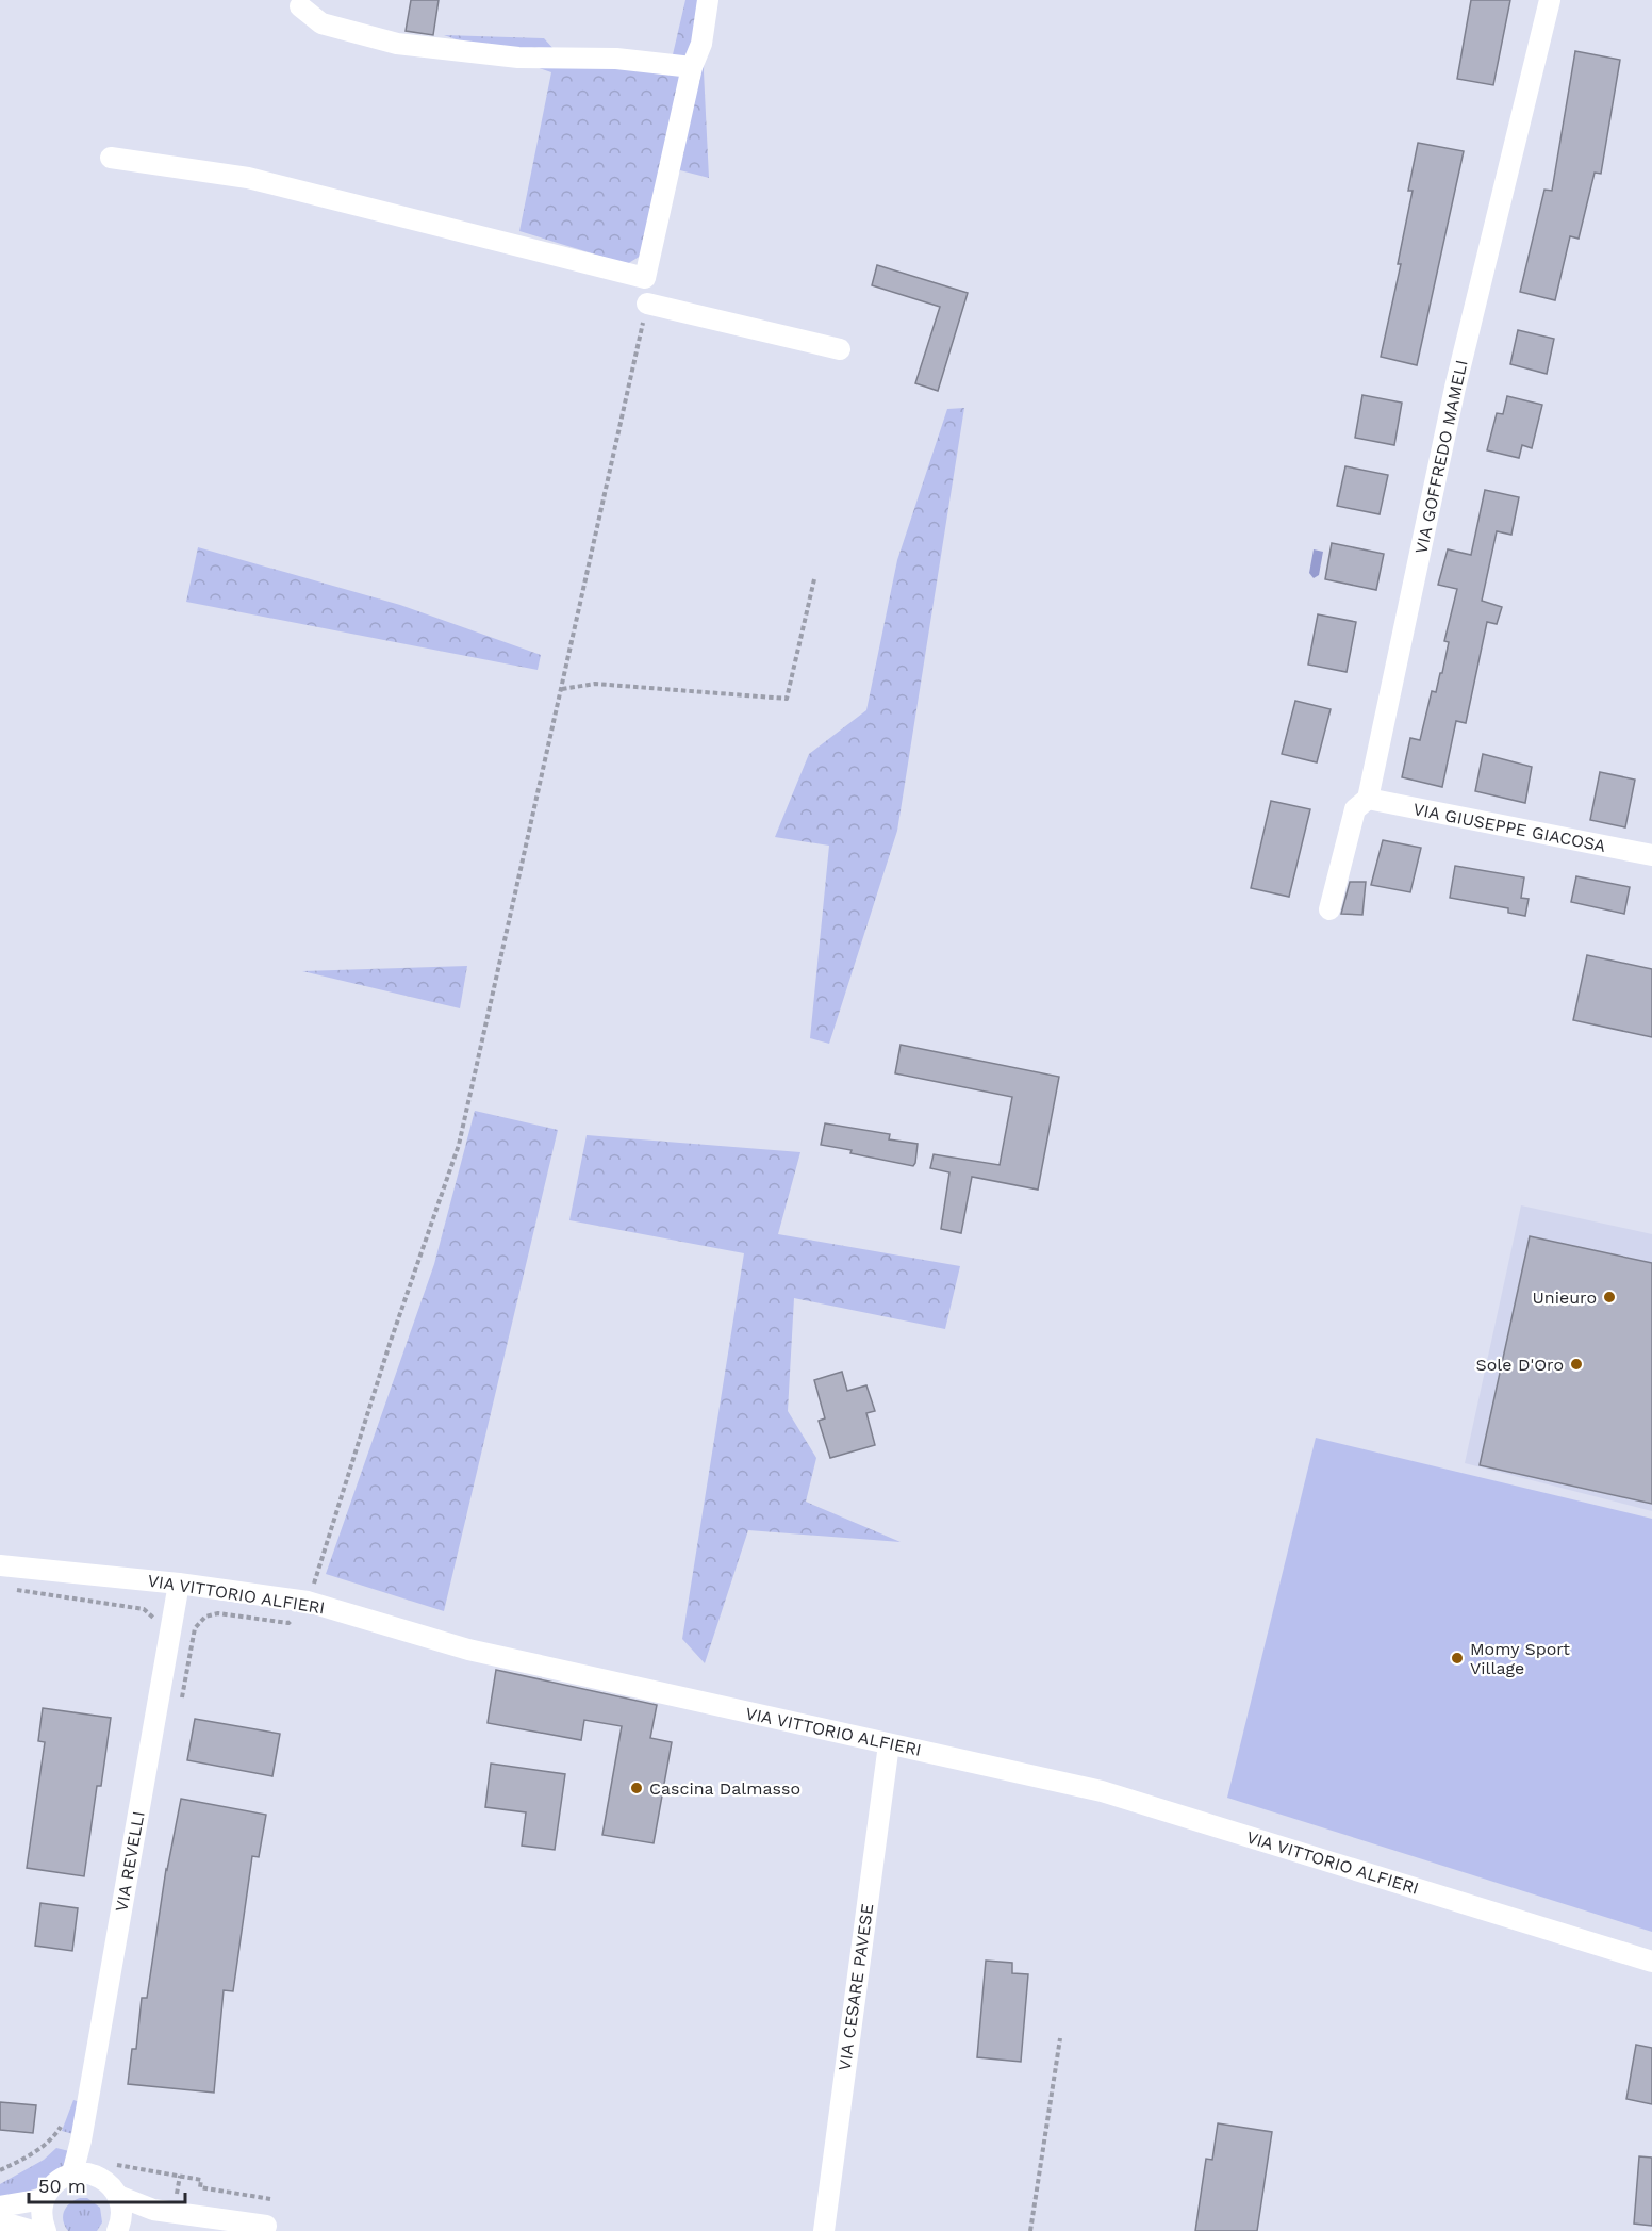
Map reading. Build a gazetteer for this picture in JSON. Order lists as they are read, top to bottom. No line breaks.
{"streets":{"street":["VIA GOFFREDO MAMELI","VIA GIUSEPPE GIACOSA","VIA VITTORIO ALFIERI","VIA REVELLI","VIA CESARE PAVESE"]},"crossings":[["VIA GOFFREDO MAMELI","VIA GIUSEPPE GIACOSA"],["VIA VITTORIO ALFIERI","VIA REVELLI"],["VIA VITTORIO ALFIERI","VIA CESARE PAVESE"]],"places":["Unieuro","Sole D'Oro","Momy Sport Village","Cascina Dalmasso"],"scale_bar":"50 m"}
